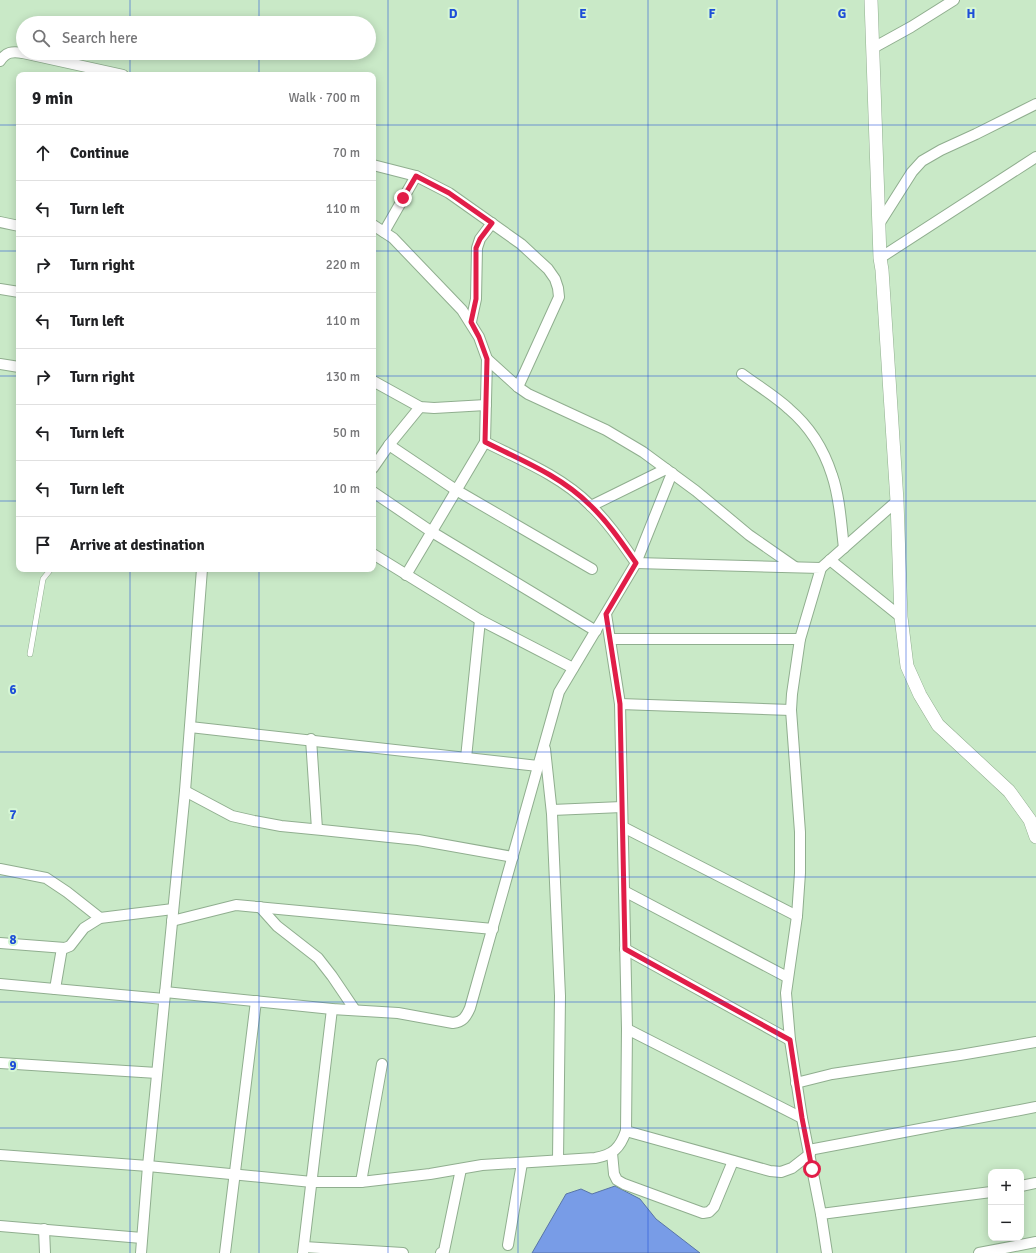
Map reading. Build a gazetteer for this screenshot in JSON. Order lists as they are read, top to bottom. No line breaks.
{"page":{"search":"Search here","heading":["9 min","Walk · 700 m"],"list":[["Continue","70 m"],["Turn left","110 m"],["Turn right","220 m"],["Turn left","110 m"],["Turn right","130 m"],["Turn left","50 m"],["Turn left","10 m"],"Arrive at destination"],"map_buttons":["+","−"]},"grid":{"columns":["D","E","F","G","H"],"rows":["6","7","8","9"]}}
